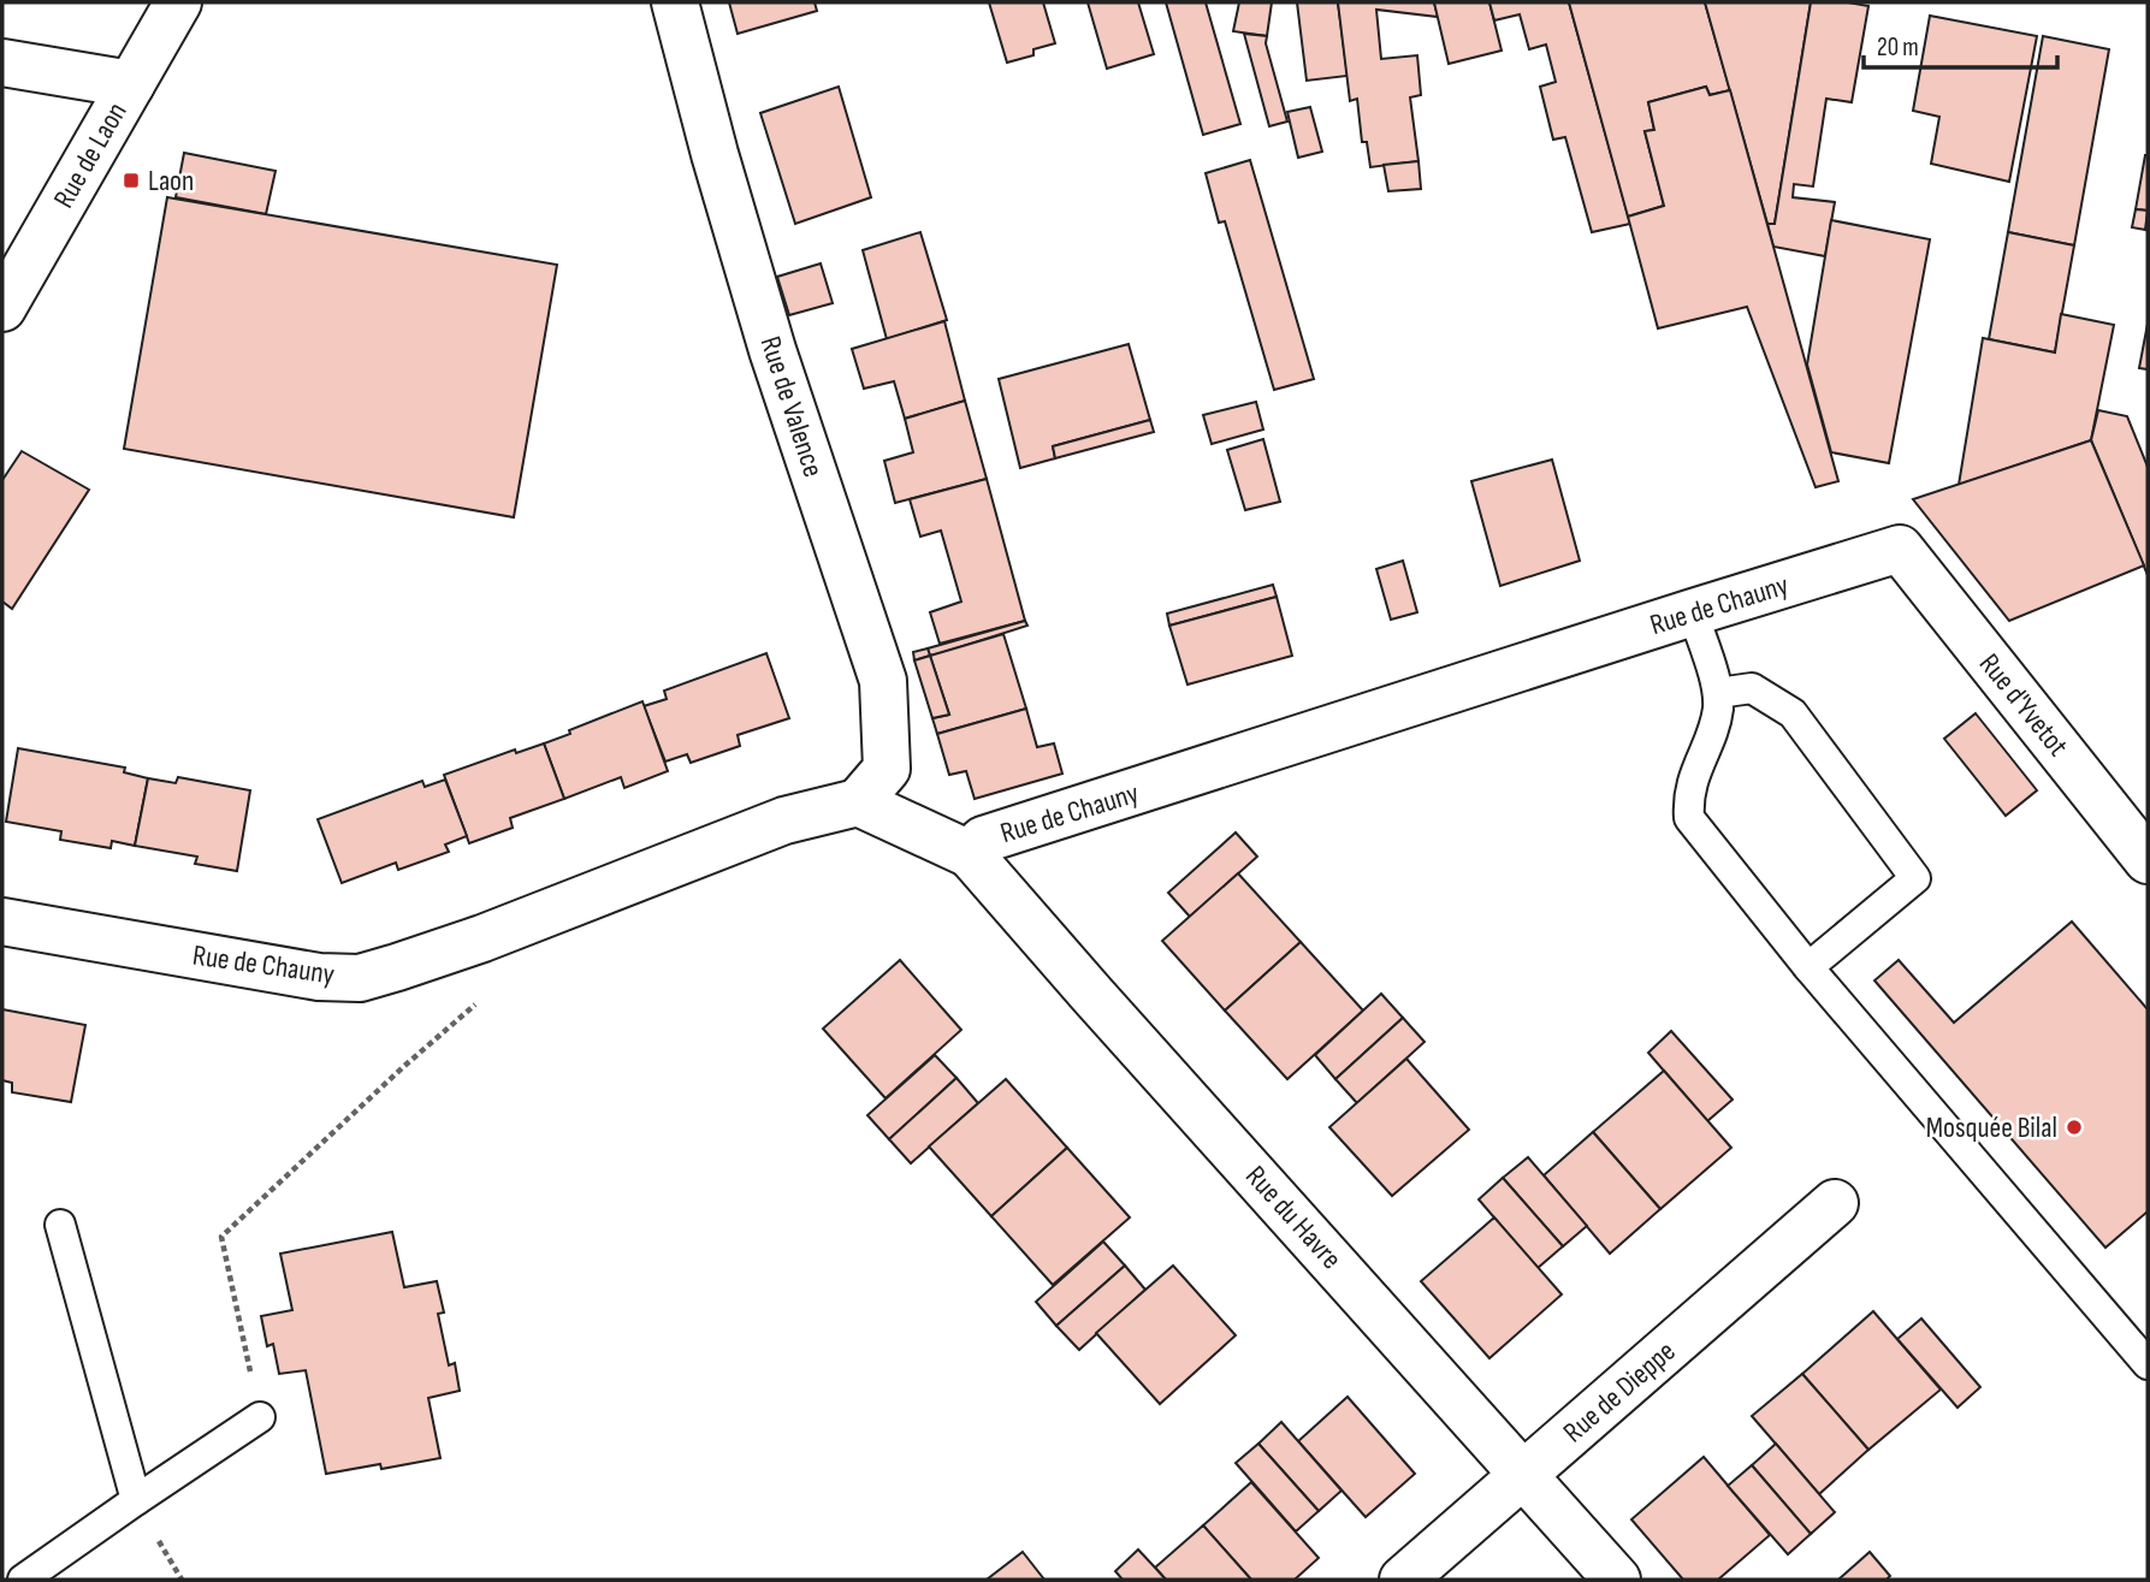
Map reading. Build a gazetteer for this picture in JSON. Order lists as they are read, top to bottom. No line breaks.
{"streets":{"street":["Rue de Laon","Rue de Valence","Rue de Chauny","Rue d'Yvetot","Rue du Havre","Rue de Dieppe"]},"crossings":[["Rue de Valence","Rue de Chauny"],["Rue de Chauny","Rue d'Yvetot"],["Rue de Chauny","Rue du Havre"],["Rue du Havre","Rue de Dieppe"]],"places":{"transit":["Laon"],"other":["Mosquée Bilal"]},"scale_bar":"20 m"}
